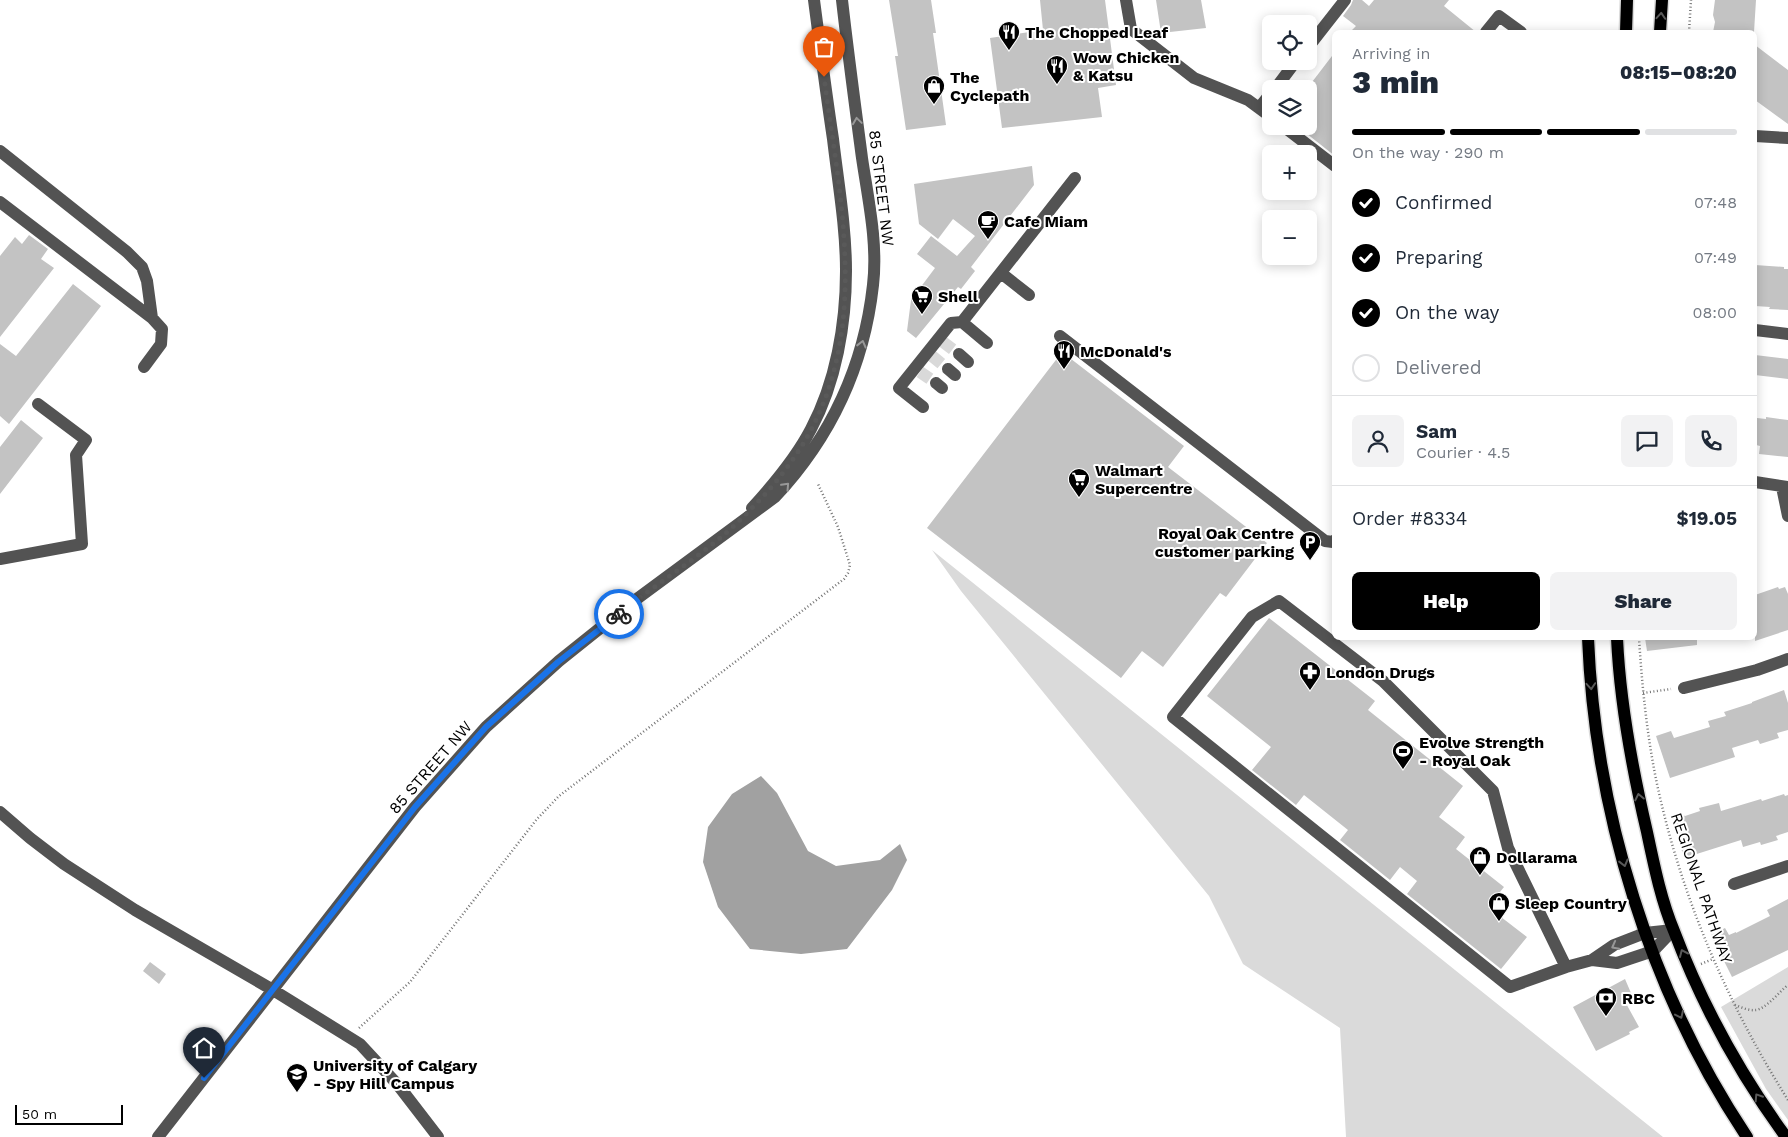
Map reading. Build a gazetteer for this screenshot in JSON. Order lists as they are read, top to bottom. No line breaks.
{"streets":{"street":["85 STREET NW"],"path":["REGIONAL PATHWAY"]},"places":{"restaurant":["The Chopped Leaf","Wow Chicken & Katsu","McDonald's"],"shop":["The Cyclepath","Dollarama","Sleep Country"],"cafe":["Cafe Miam"],"supermarket":["Shell","Walmart Supercentre"],"parking":["Royal Oak Centre customer parking"],"pharmacy":["London Drugs"],"sports":["Evolve Strength - Royal Oak"],"bank":["RBC"],"school or university":["University of Calgary - Spy Hill Campus"]},"scale_bar":"50 m","page":{"map_buttons":["+","−"],"heading":["3 min","Arriving in","08:15–08:20"],"panel":["Sam","Courier · 4.5","Order #8334","$19.05"],"bar":"On the way · 290 m","list":[["Confirmed","07:48"],["Preparing","07:49"],["On the way","08:00"],"Delivered"],"buttons":["Help","Share"],"scale":"50 m"}}
